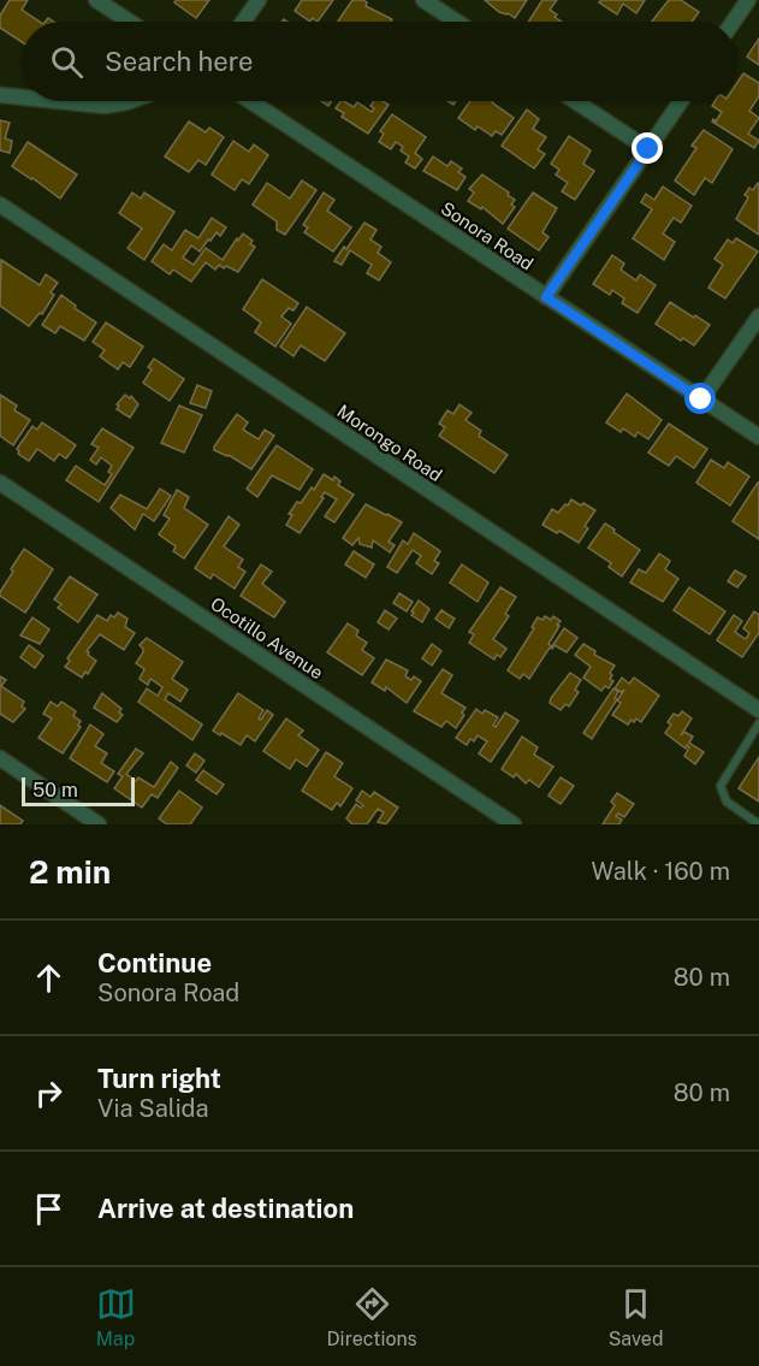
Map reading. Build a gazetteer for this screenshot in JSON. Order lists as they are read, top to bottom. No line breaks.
{"streets":{"street":["Sonora Road","Morongo Road","Ocotillo Avenue"]},"scale_bar":"50 m","page":{"search":"Search here","scale":"50 m","heading":["2 min","Walk · 160 m"],"list":[["Continue","Sonora Road","80 m"],["Turn right","Via Salida","80 m"],"Arrive at destination"],"nav":["Map","Directions","Saved"]}}
